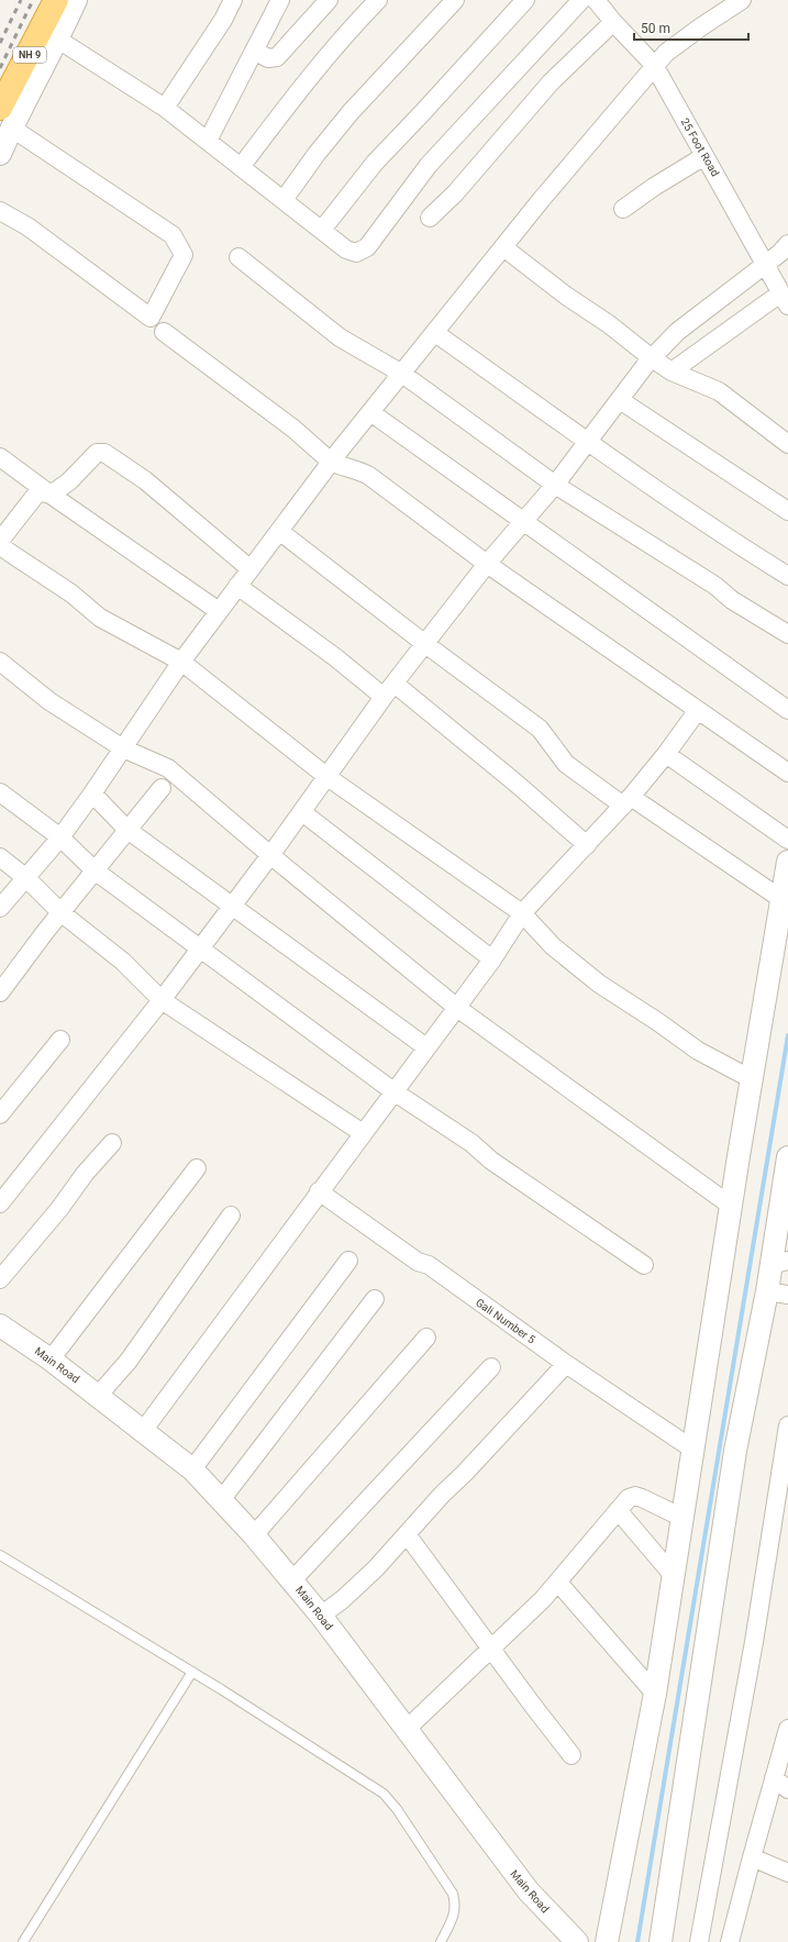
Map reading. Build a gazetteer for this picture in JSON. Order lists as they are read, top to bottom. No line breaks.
{"streets":{"highway":["NH 9"],"street":["25 Foot Road","Gali Number 5","Main Road"]},"scale_bar":"50 m"}
